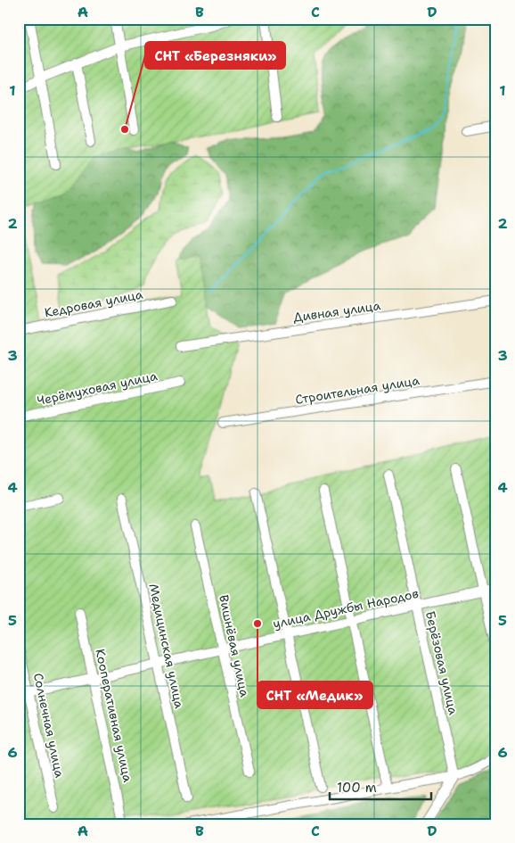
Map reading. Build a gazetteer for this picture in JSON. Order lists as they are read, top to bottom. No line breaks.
{"streets":{"street":["Кедровая улица","Дивная улица","Черёмуховая улица","Строительная улица","улица Дружбы Народов","Медицинская улица","Вишнёвая улица","Берёзовая улица","Кооперативная улица","Солнечная улица"]},"crossings":[["улица Дружбы Народов","Медицинская улица"],["улица Дружбы Народов","Вишнёвая улица"],["улица Дружбы Народов","Берёзовая улица"],["улица Дружбы Народов","Кооперативная улица"],["улица Дружбы Народов","Солнечная улица"]],"places":["СНТ «Березняки»","СНТ «Медик»"],"scale_bar":"100 m","grid":{"columns":["A","B","C","D"],"rows":["1","2","3","4","5","6"]}}
